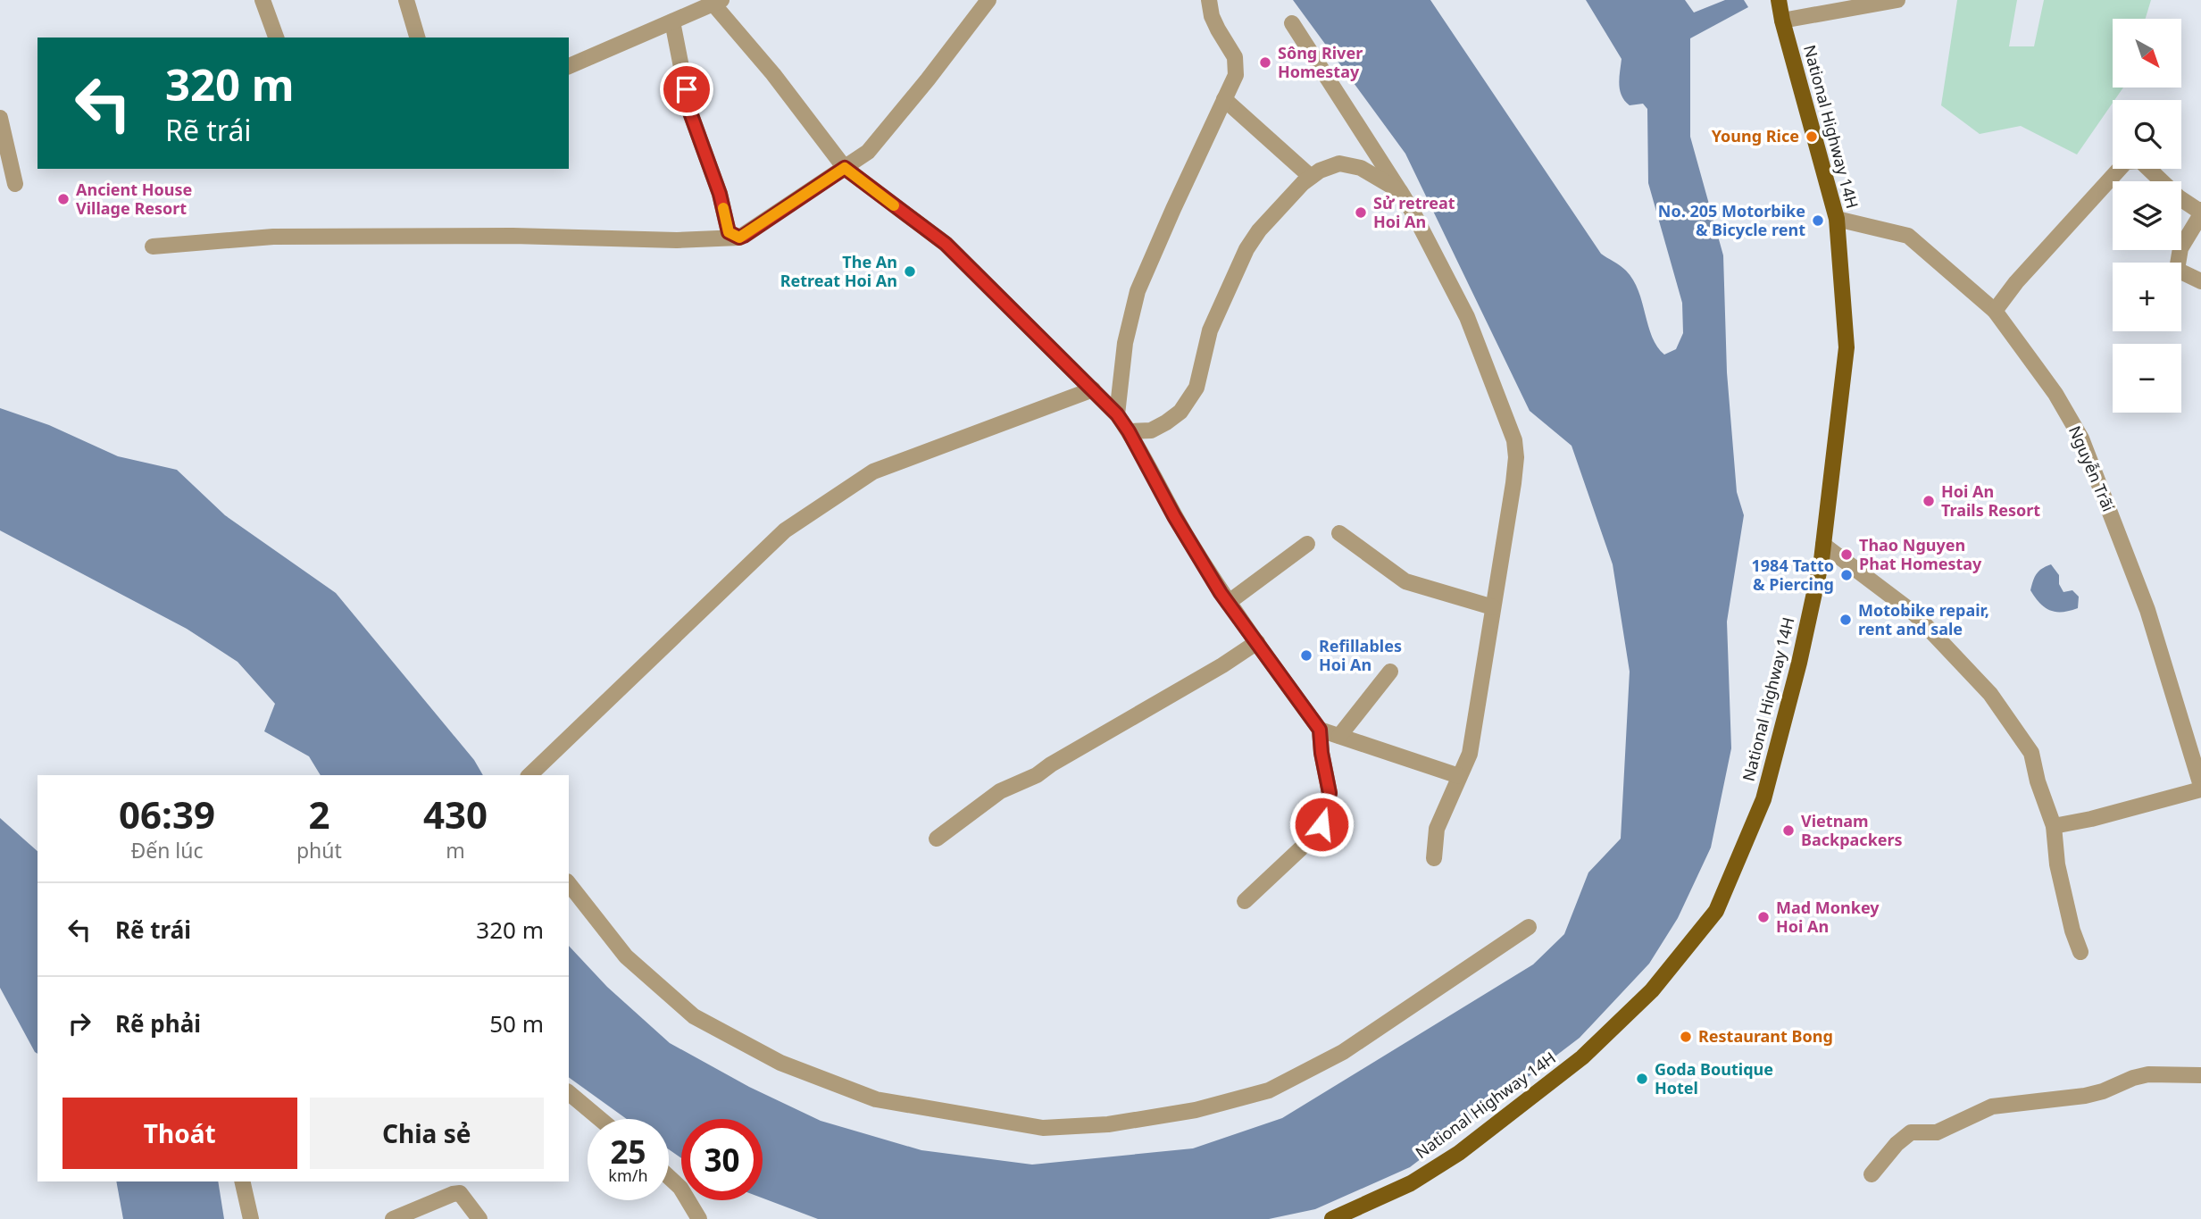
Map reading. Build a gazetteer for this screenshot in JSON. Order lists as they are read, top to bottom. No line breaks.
{"streets":{"main road":["National Highway 14H"],"street":["Nguyễn Trãi"]},"crossings":[["National Highway 14H","Nguyễn Trãi"]],"places":["Sông River Homestay","Young Rice","Ancient House Village Resort","Sử retreat Hoi An","No. 205 Motorbike & Bicycle rent","The An Retreat Hoi An","Hoi An Trails Resort","Thao Nguyen Phat Homestay","1984 Tatto & Piercing","Motobike repair, rent and sale","Refillables Hoi An","Vietnam Backpackers","Mad Monkey Hoi An","Restaurant Bong","Goda Boutique Hotel"],"north":"bottom right","page":{"map_buttons":["+","−"],"turn":["320 m","Rẽ trái"],"eta":["06:39","Đến lúc","2","phút","430","m"],"list":[{"name":"Rẽ trái","value":"320 m"},{"name":"Rẽ phải","value":"50 m"}],"buttons":["Thoát","Chia sẻ"],"speed":"25 km/h","limit":"30"}}
